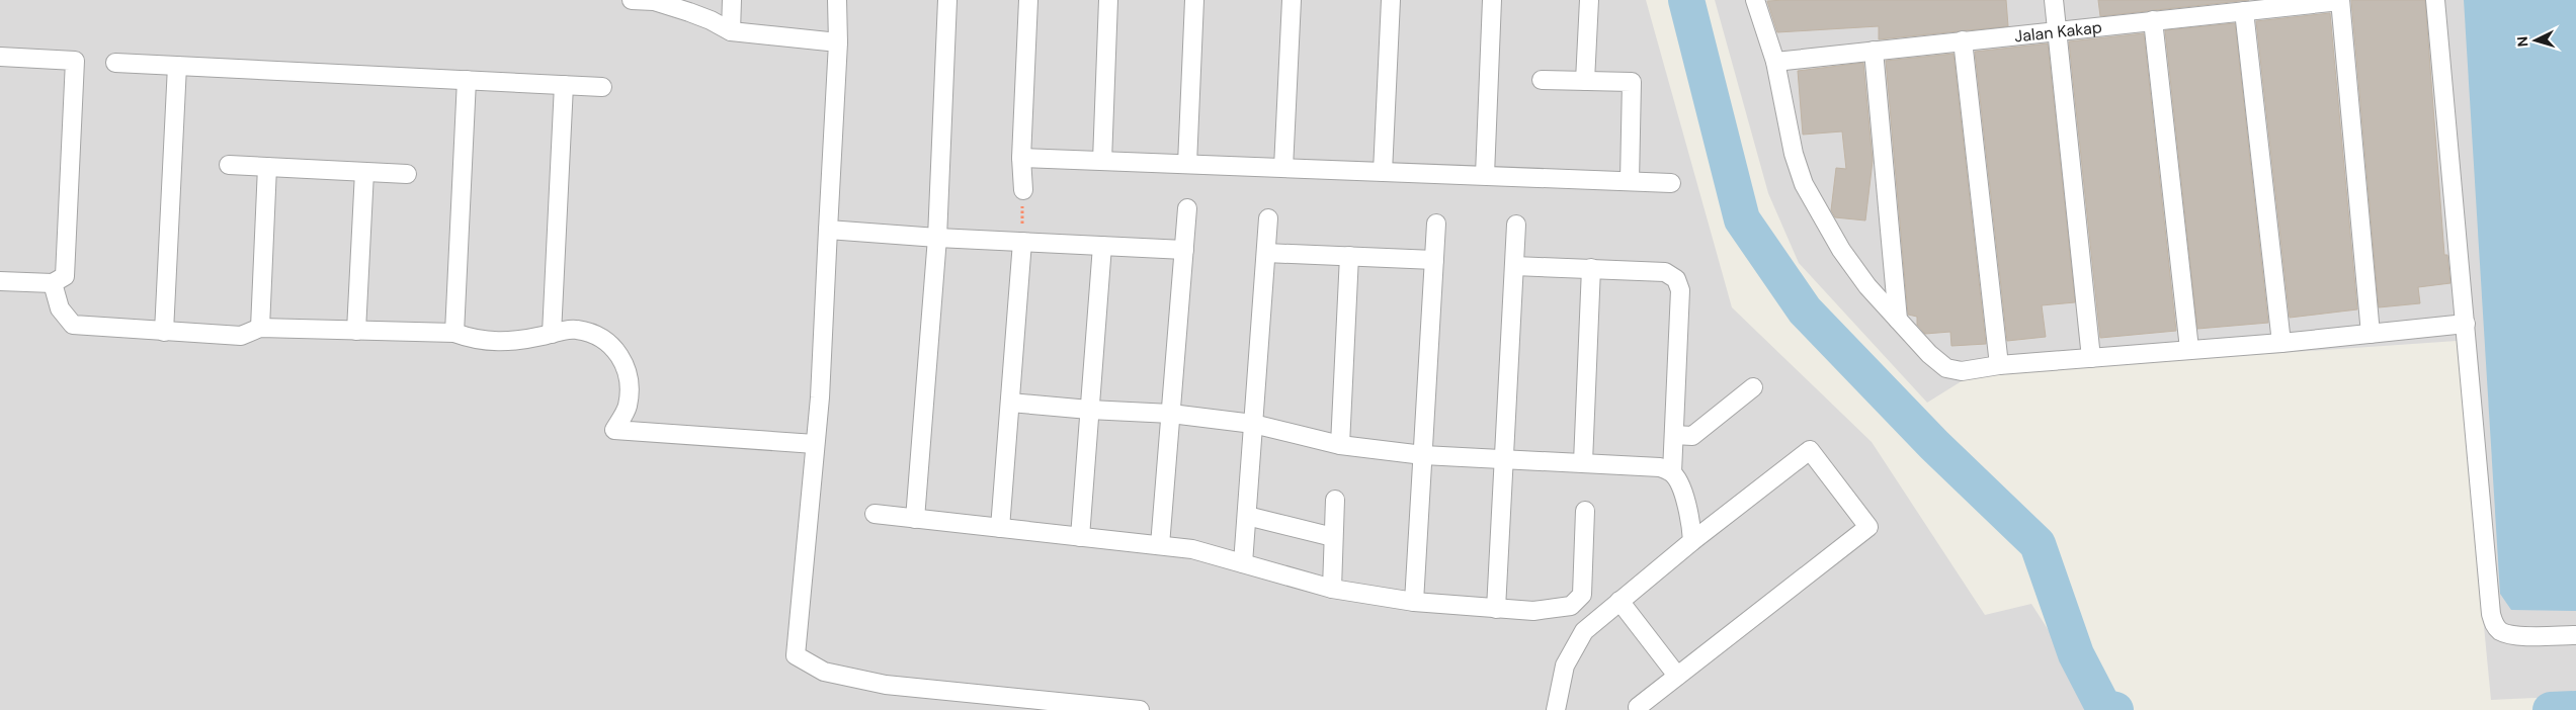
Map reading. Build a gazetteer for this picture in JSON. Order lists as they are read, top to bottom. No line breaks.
{"streets":{"street":["Jalan Kakap"]},"north":"left"}
